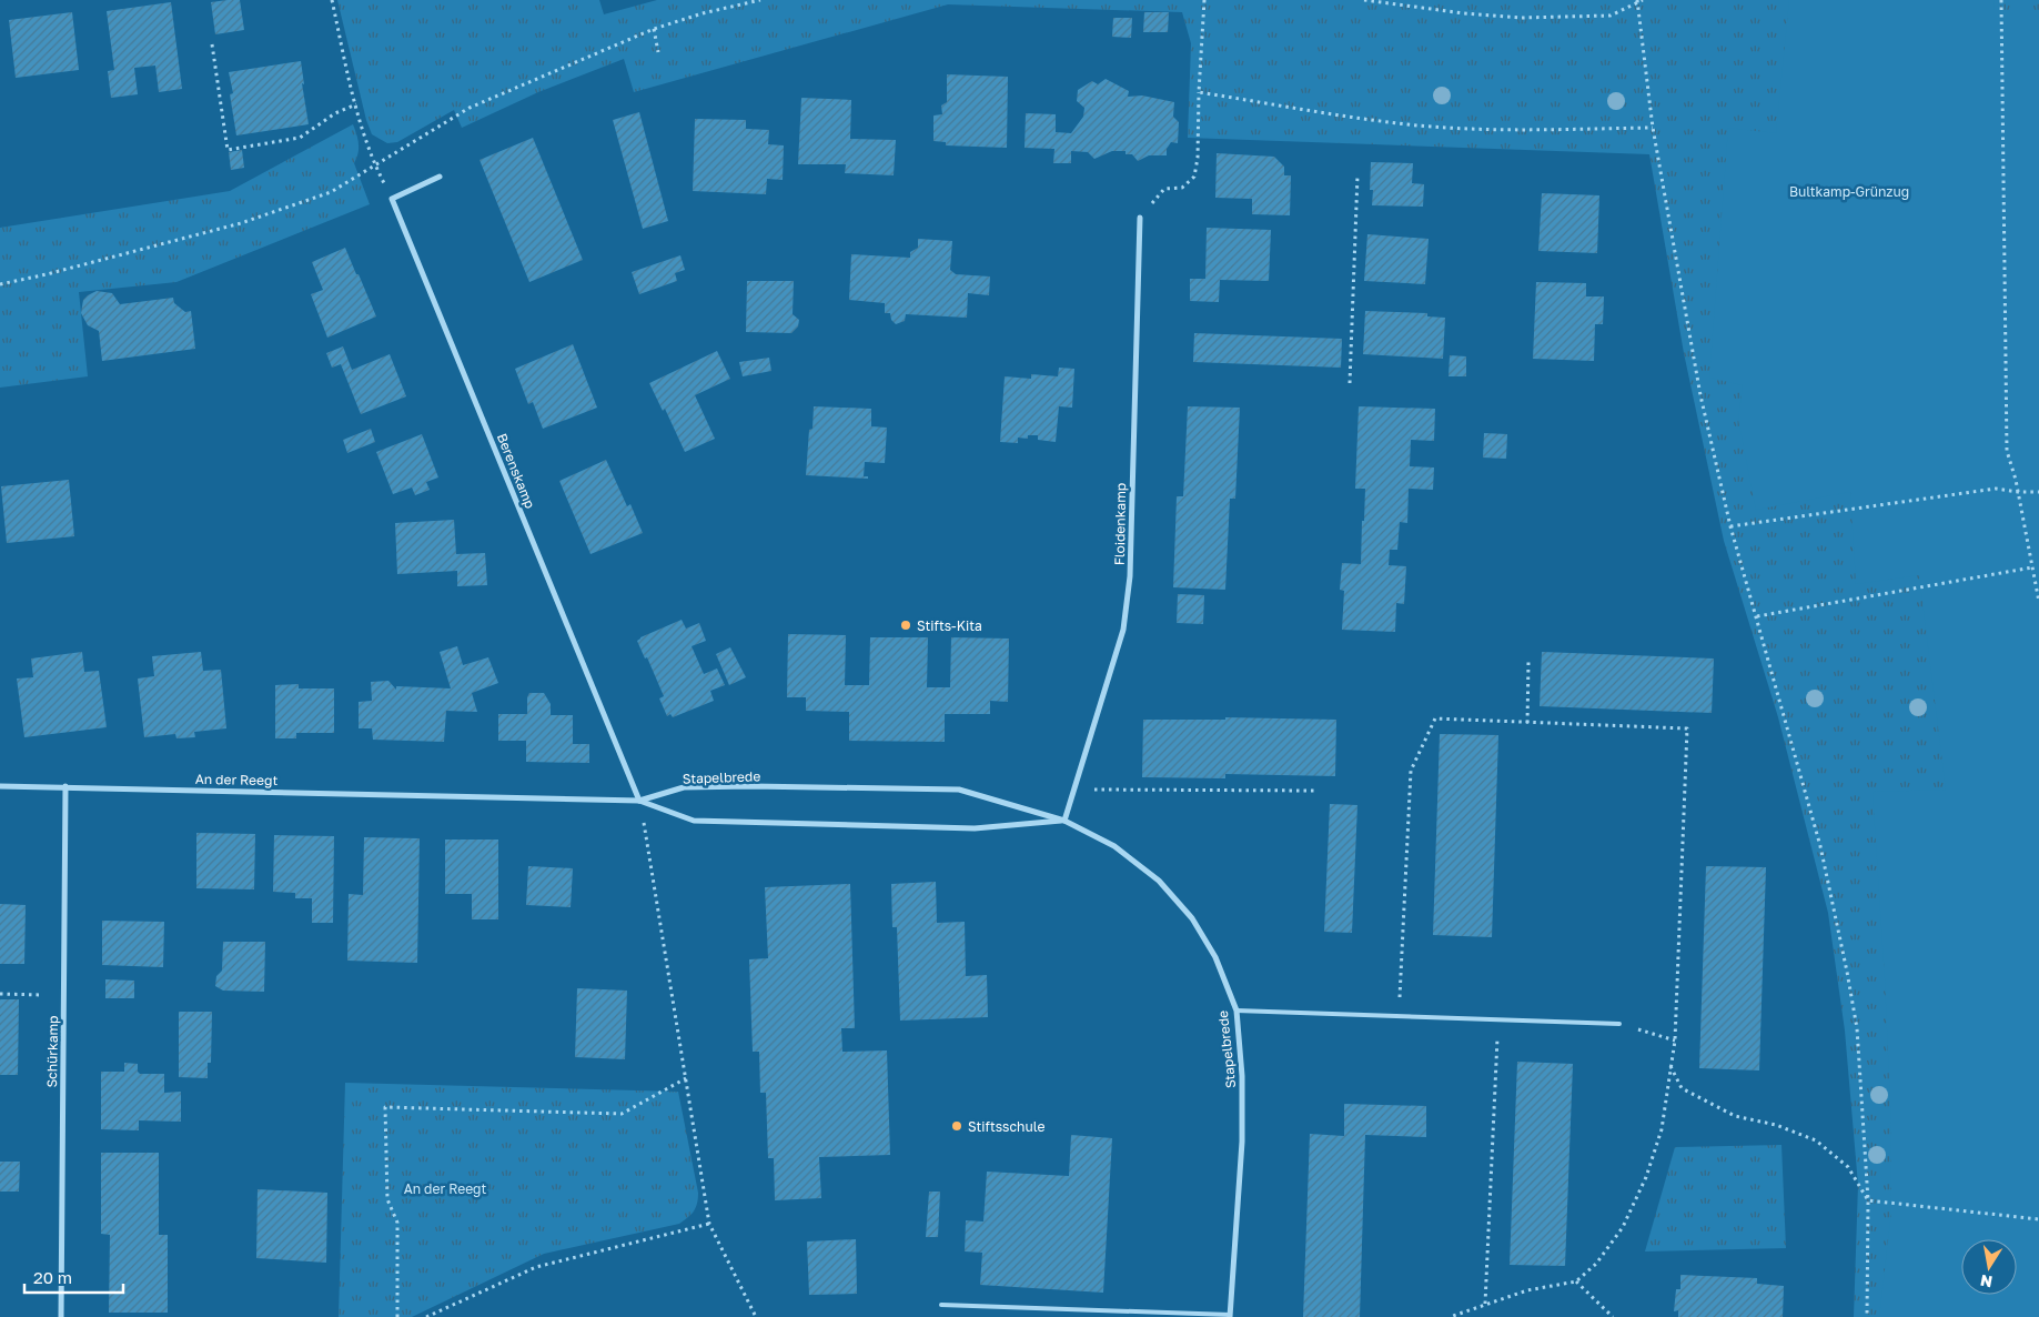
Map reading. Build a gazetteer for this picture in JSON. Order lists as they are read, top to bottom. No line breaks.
{"streets":{"street":["Berenskamp","Floidenkamp","Stapelbrede","An der Reegt","Schürkamp"]},"crossings":[["Berenskamp","Stapelbrede"],["Berenskamp","An der Reegt"],["Floidenkamp","Stapelbrede"],["Stapelbrede","An der Reegt"],["An der Reegt","Schürkamp"]],"parks":["Bultkamp-Grünzug","An der Reegt"],"places":["Stifts-Kita","Stiftsschule"],"scale_bar":"20 m","north":"bottom"}
